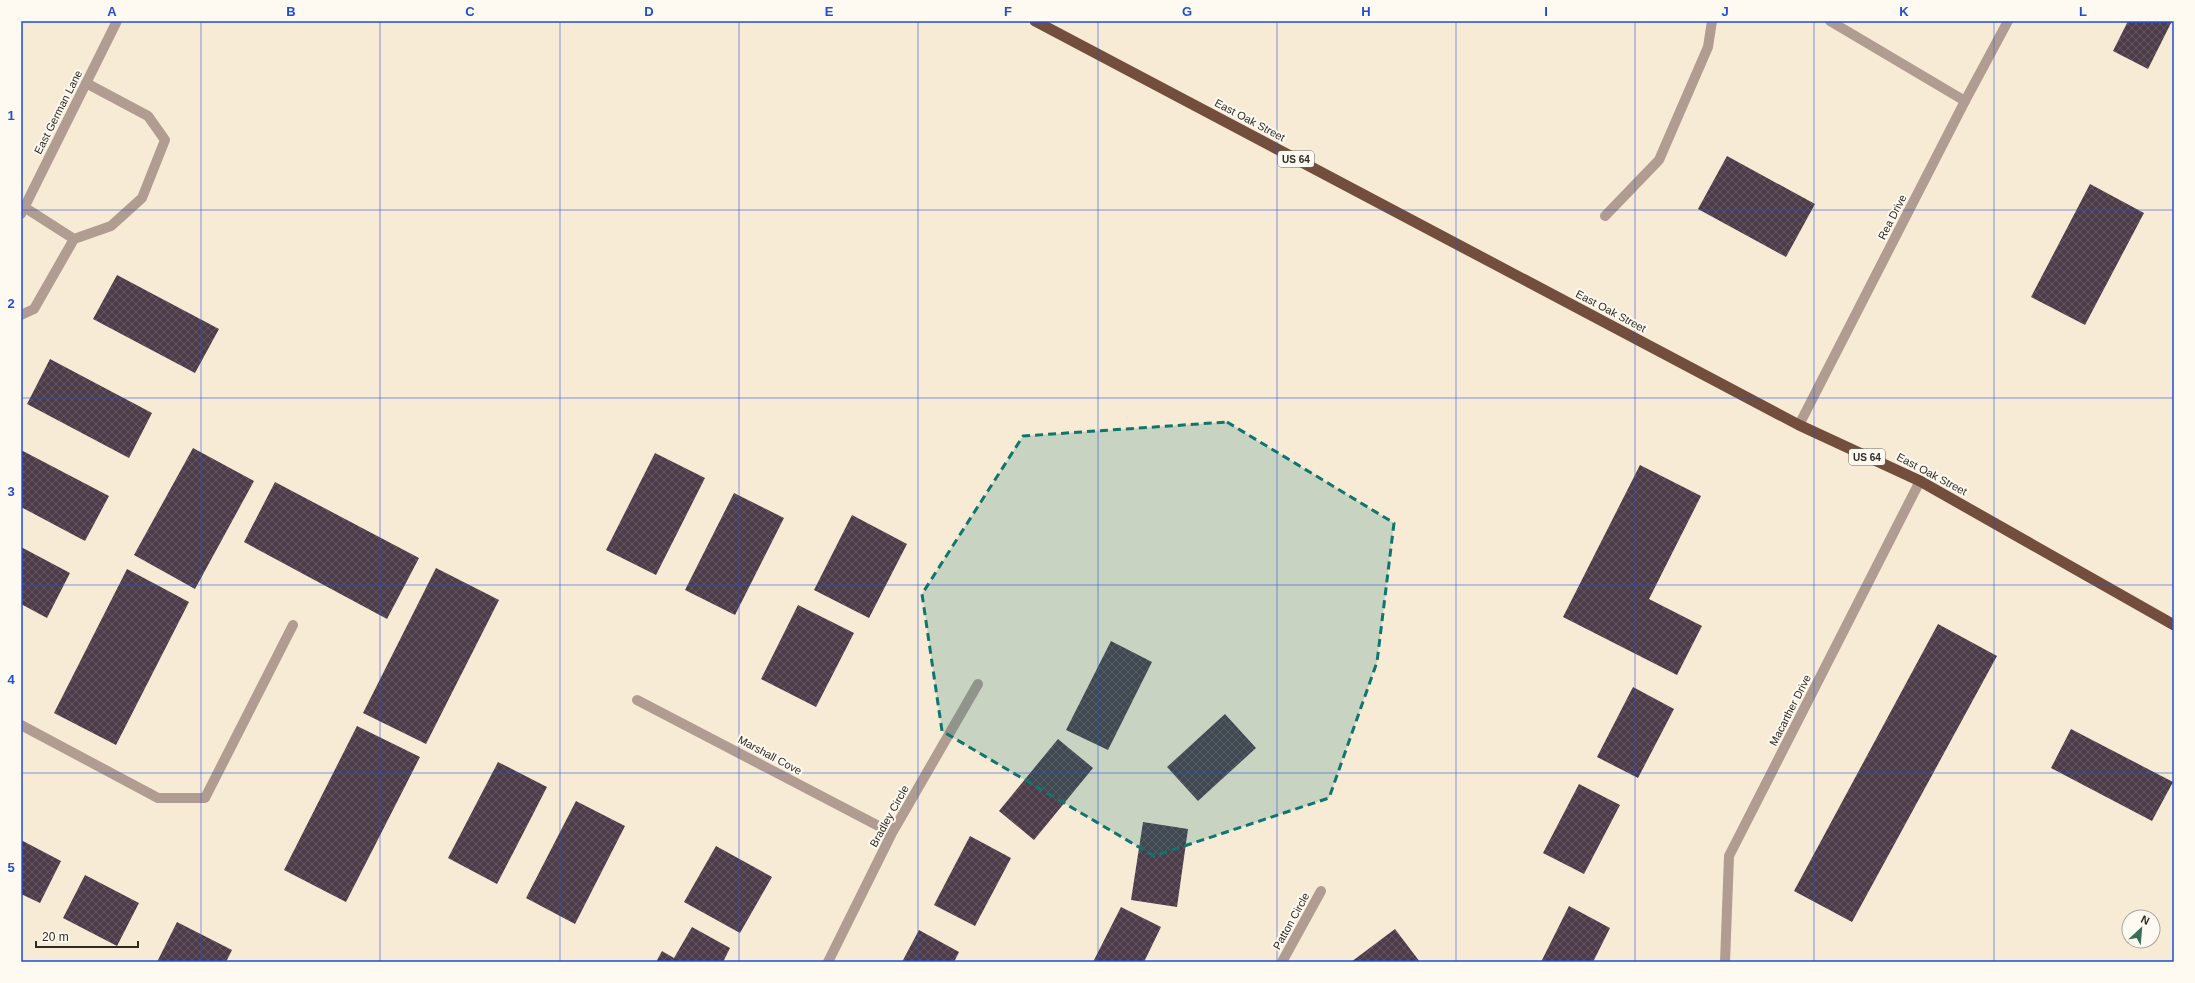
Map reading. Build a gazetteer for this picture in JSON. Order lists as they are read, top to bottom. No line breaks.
{"streets":{"highway":["East Oak Street","US 64"],"street":["East German Lane","Rea Drive","Macarther Drive","Marshall Cove","Bradley Circle","Patton Circle"]},"crossings":[["East Oak Street","Rea Drive"],["East Oak Street","Macarther Drive"],["Marshall Cove","Bradley Circle"]],"scale_bar":"20 m","north":"top right","grid":{"columns":["A","B","C","D","E","F","G","H","I","J","K","L"],"rows":["1","2","3","4","5"]}}
